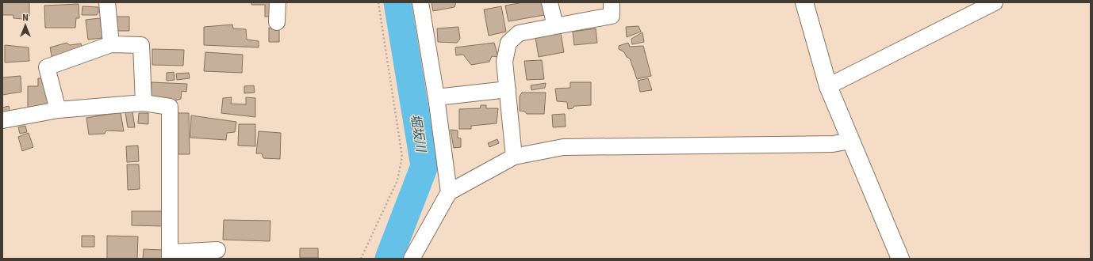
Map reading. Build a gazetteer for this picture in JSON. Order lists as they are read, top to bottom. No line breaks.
{"water":["堀坂川"],"north":"top"}
